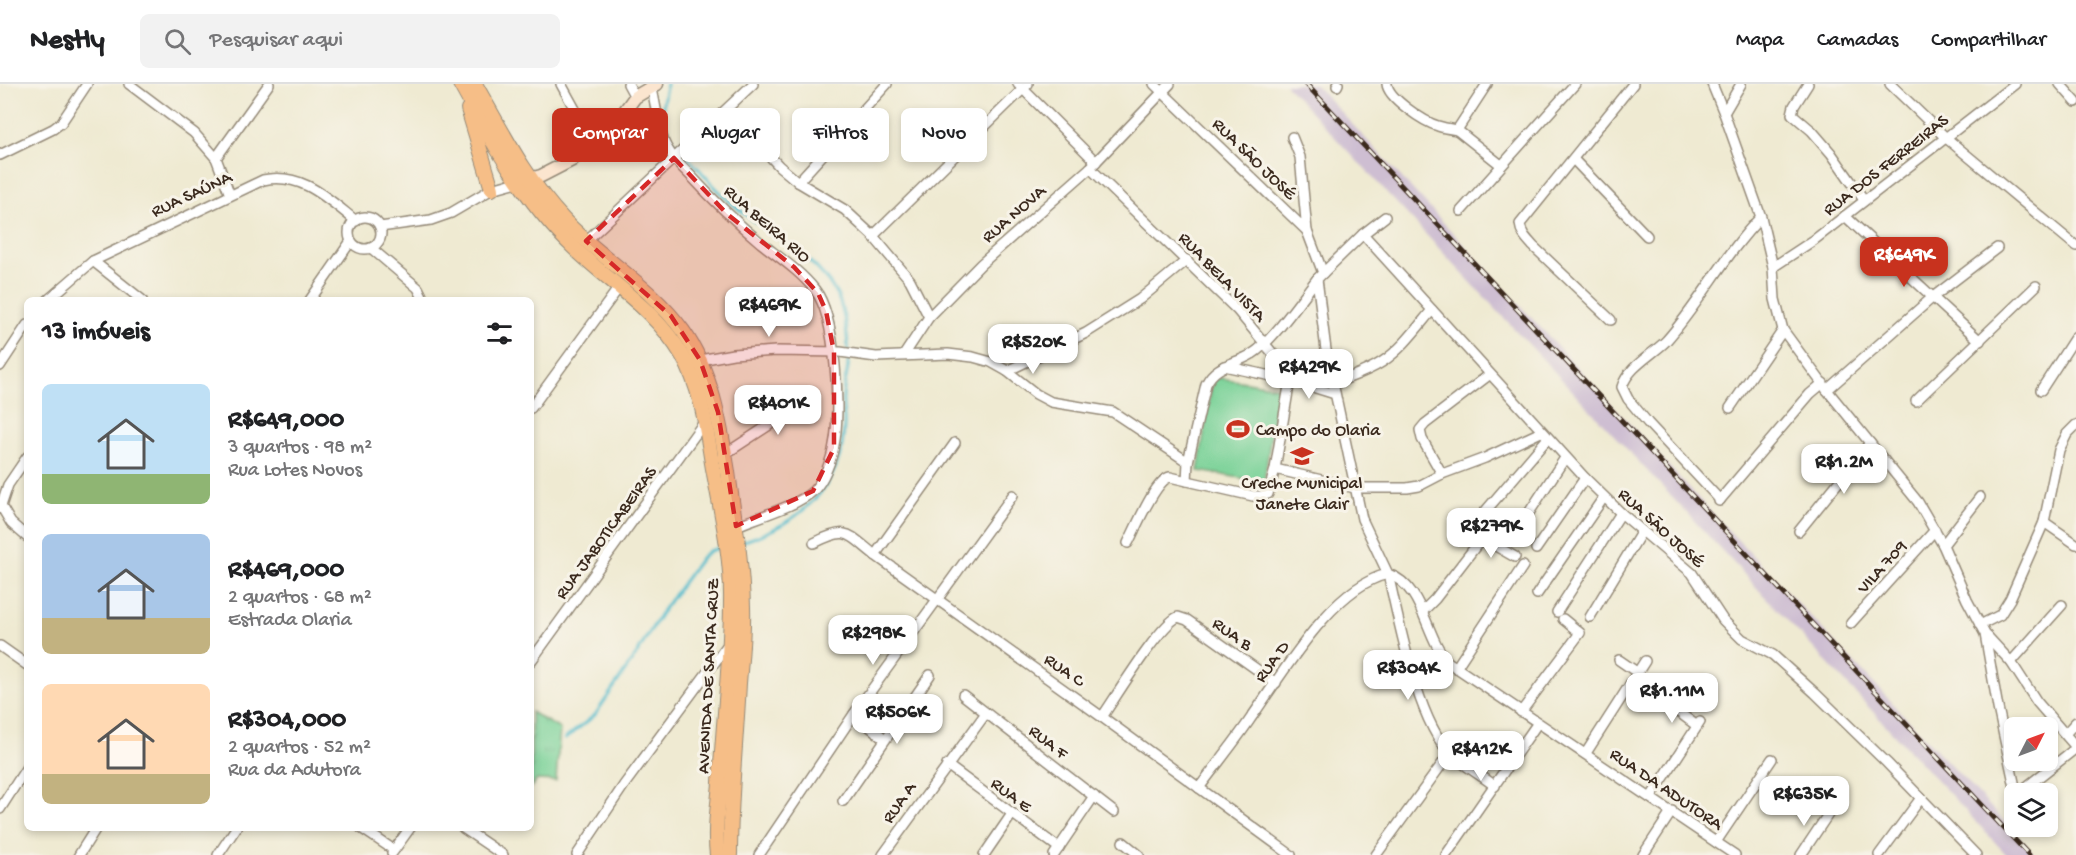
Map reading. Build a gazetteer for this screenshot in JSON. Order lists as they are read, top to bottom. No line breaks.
{"streets":{"main road":["AVENIDA DE SANTA CRUZ"],"street":["RUA SÃO JOSÉ","RUA DOS FERREIRAS","RUA SAÚNA","RUA NOVA","RUA BEIRA RIO","RUA BELA VISTA","RUA JABOTICABEIRAS","VILA 709","RUA B","RUA D","RUA C","RUA F","RUA DA ADUTORA","RUA E","RUA A"]},"crossings":[["RUA SÃO JOSÉ","RUA NOVA"],["RUA SÃO JOSÉ","RUA DA ADUTORA"],["RUA NOVA","RUA BELA VISTA"],["RUA BEIRA RIO","AVENIDA DE SANTA CRUZ"],["RUA JABOTICABEIRAS","AVENIDA DE SANTA CRUZ"],["RUA B","RUA D"],["RUA B","RUA C"],["RUA D","RUA C"],["RUA D","RUA DA ADUTORA"],["RUA F","RUA A"],["RUA E","RUA A"]],"places":{"sports":["Campo do Olaria"],"school or university":["Creche Municipal Janete Clair"]},"north":"top right","page":{"header":"Nestly","search":"Pesquisar aqui","nav":["Mapa","Camadas","Compartilhar"],"chip":["Comprar","Alugar","Filtros","Novo"],"price":["R$649K","R$469K","R$520K","R$429K","R$401K","R$1.2M","R$279K","R$298K","R$304K","R$1.11M","R$506K","R$412K","R$635K"],"heading":"13 imóveis","list":[{"name":"R$649,000","note":"3 quartos · 98 m² · Rua Lotes Novos"},{"name":"R$469,000","note":"2 quartos · 68 m² · Estrada Olaria"},{"name":"R$304,000","note":"2 quartos · 52 m² · Rua da Adutora"}]}}
